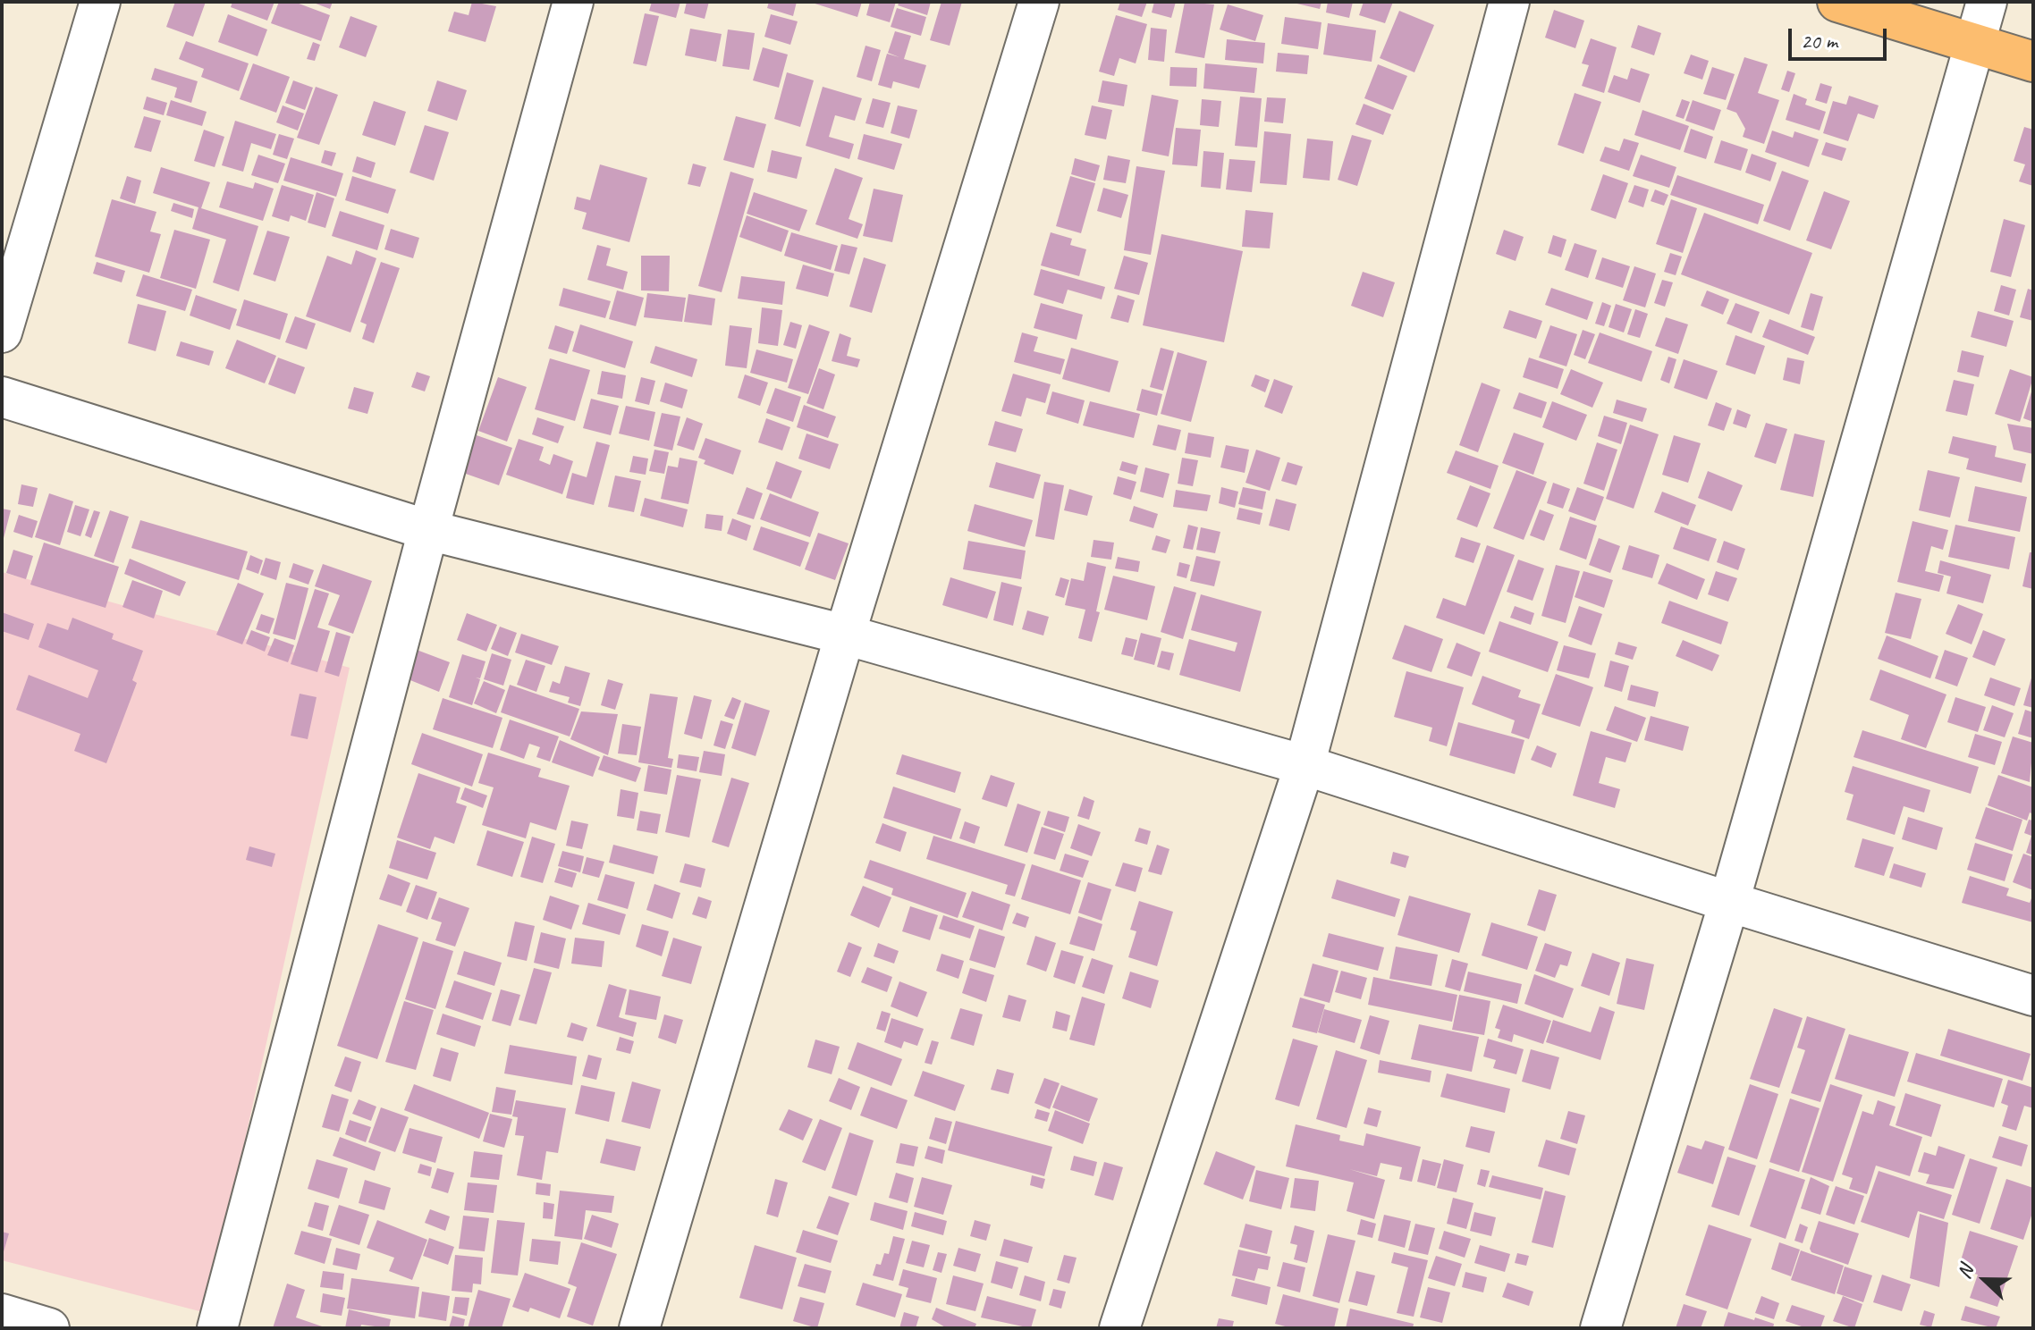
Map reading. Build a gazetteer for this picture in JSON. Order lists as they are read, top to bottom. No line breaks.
{"scale_bar":"20 m","north":"left"}
